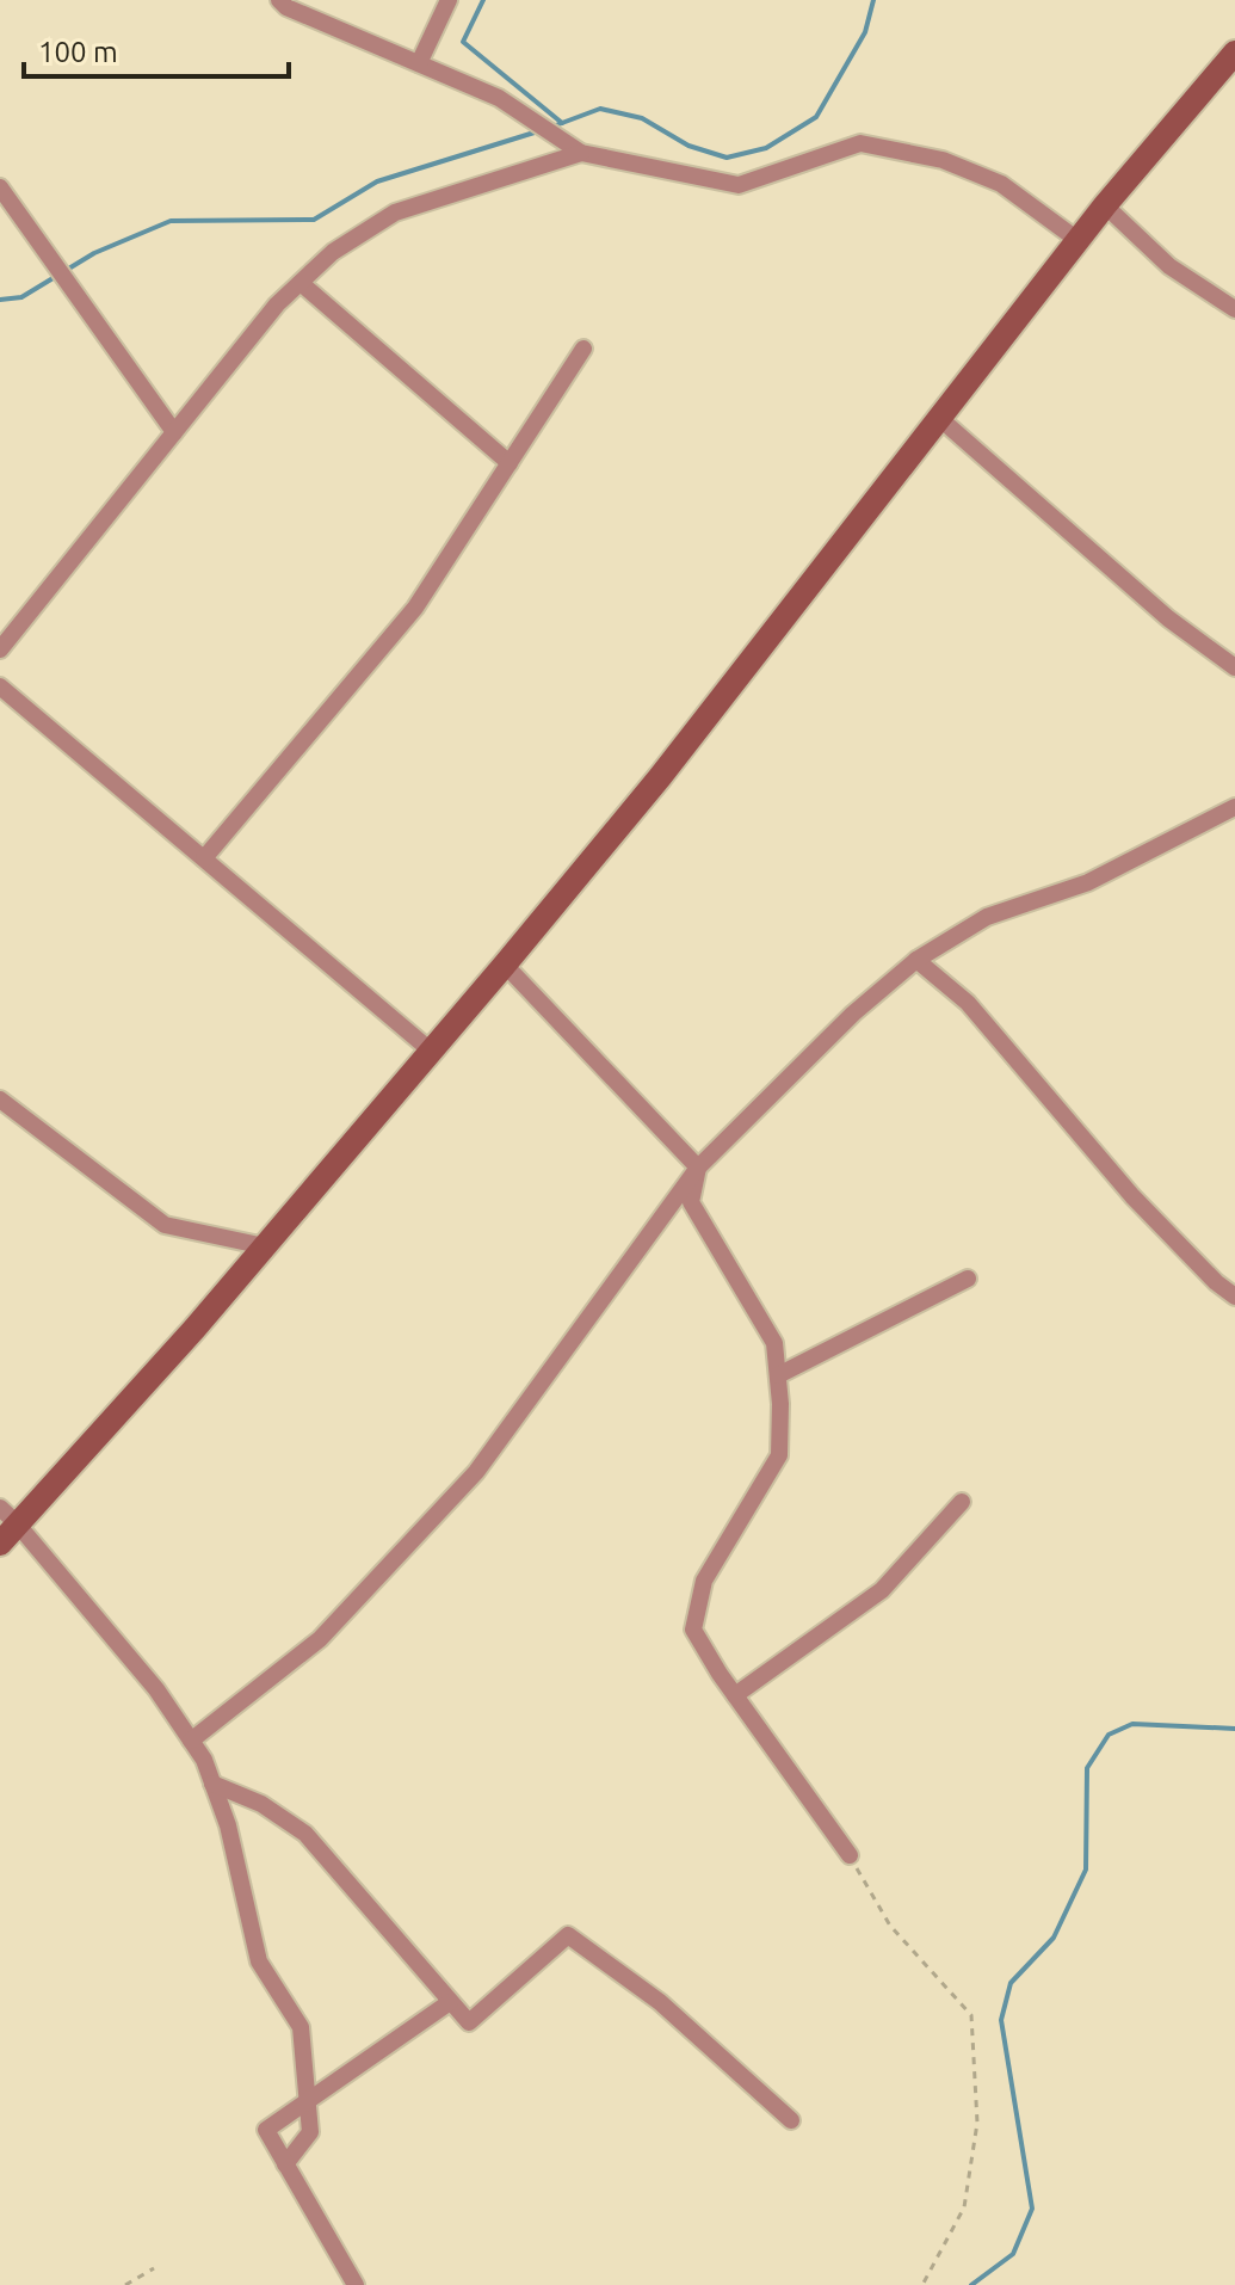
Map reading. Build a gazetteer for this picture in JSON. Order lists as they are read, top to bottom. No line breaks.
{"scale_bar":"100 m"}
